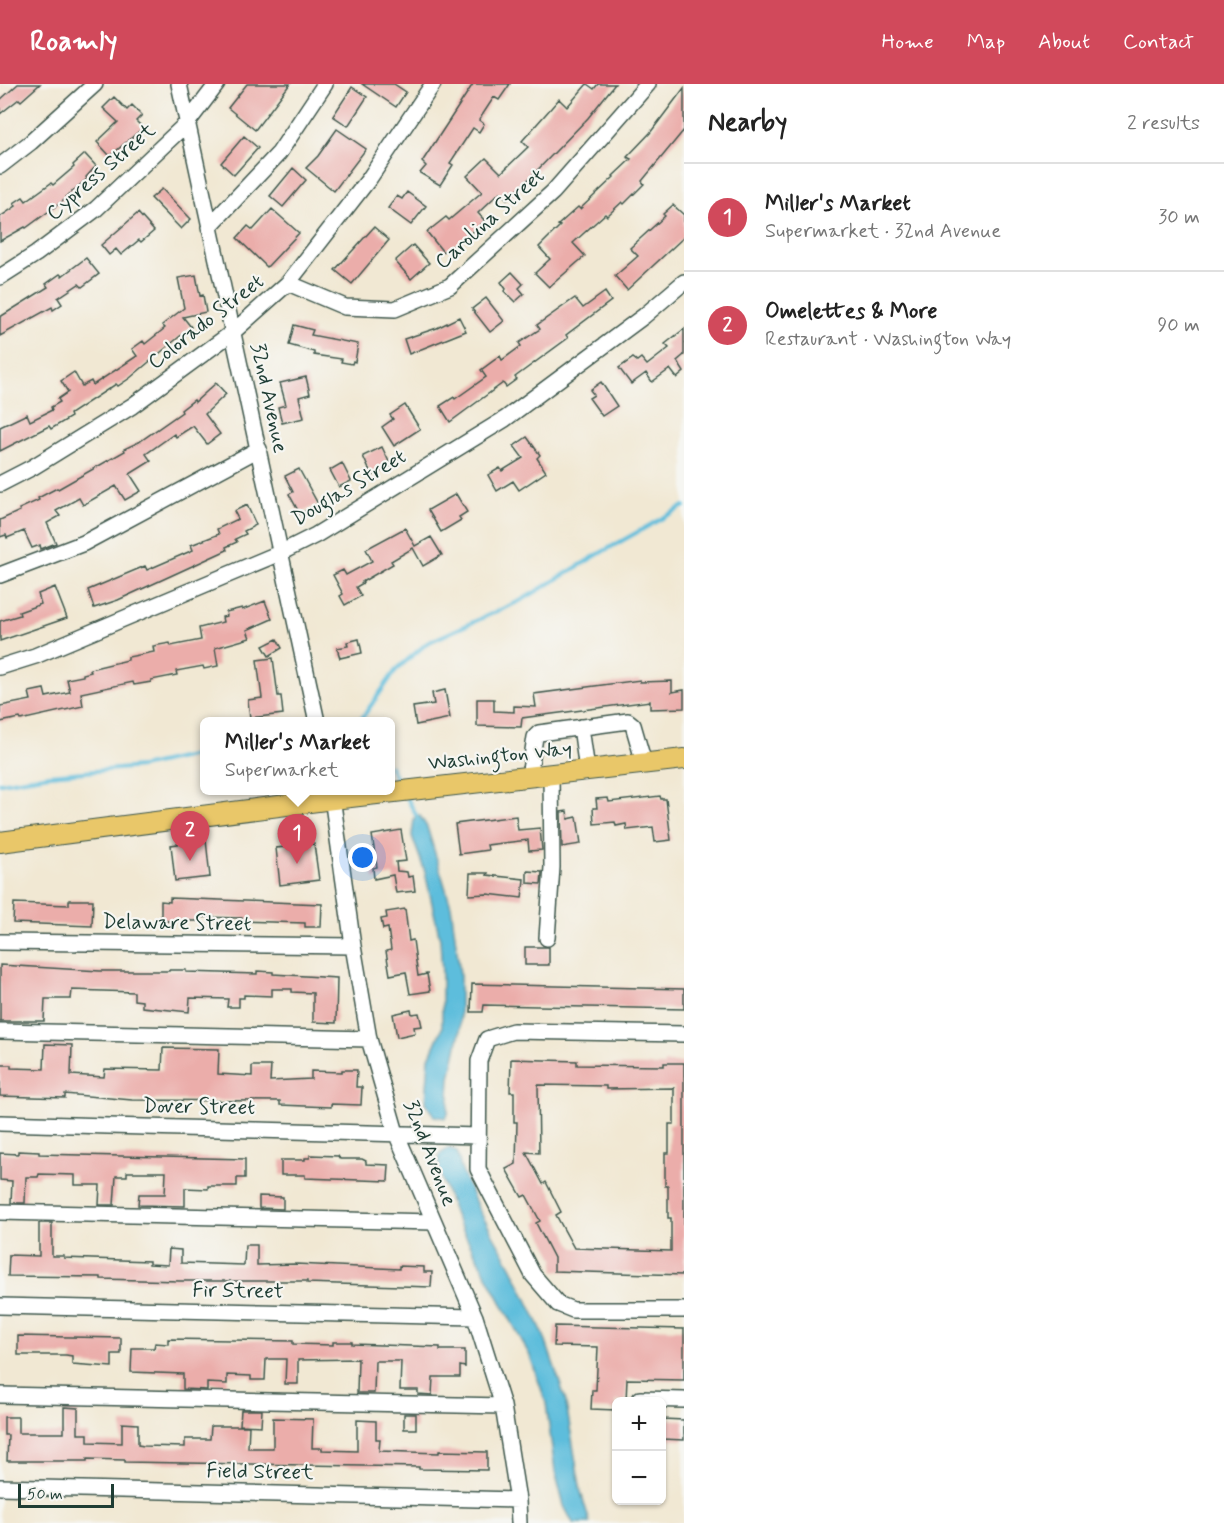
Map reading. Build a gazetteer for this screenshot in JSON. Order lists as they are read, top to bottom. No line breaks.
{"streets":{"main road":["Washington Way"],"street":["Cypress Street","Carolina Street","Colorado Street","32nd Avenue","Douglas Street","Delaware Street","Dover Street","Fir Street","Field Street"]},"crossings":[["Cypress Street","32nd Avenue"],["Carolina Street","Colorado Street"],["Colorado Street","32nd Avenue"],["32nd Avenue","Douglas Street"],["32nd Avenue","Washington Way"],["32nd Avenue","Delaware Street"],["32nd Avenue","Dover Street"],["32nd Avenue","Fir Street"],["32nd Avenue","Field Street"]],"scale_bar":"50 m","page":{"header":"Roamly","nav":["Home","Map","About","Contact"],"heading":["Nearby","2 results"],"list":[{"mark":"1","name":"Miller's Market","note":"Supermarket · 32nd Avenue","value":"30 m"},{"mark":"2","name":"Omelettes & More","note":"Restaurant · Washington Way","value":"90 m"}],"popup":["Miller's Market","Supermarket"],"pins":["2","1"],"map_buttons":["+","−"],"scale":"50 m"}}
